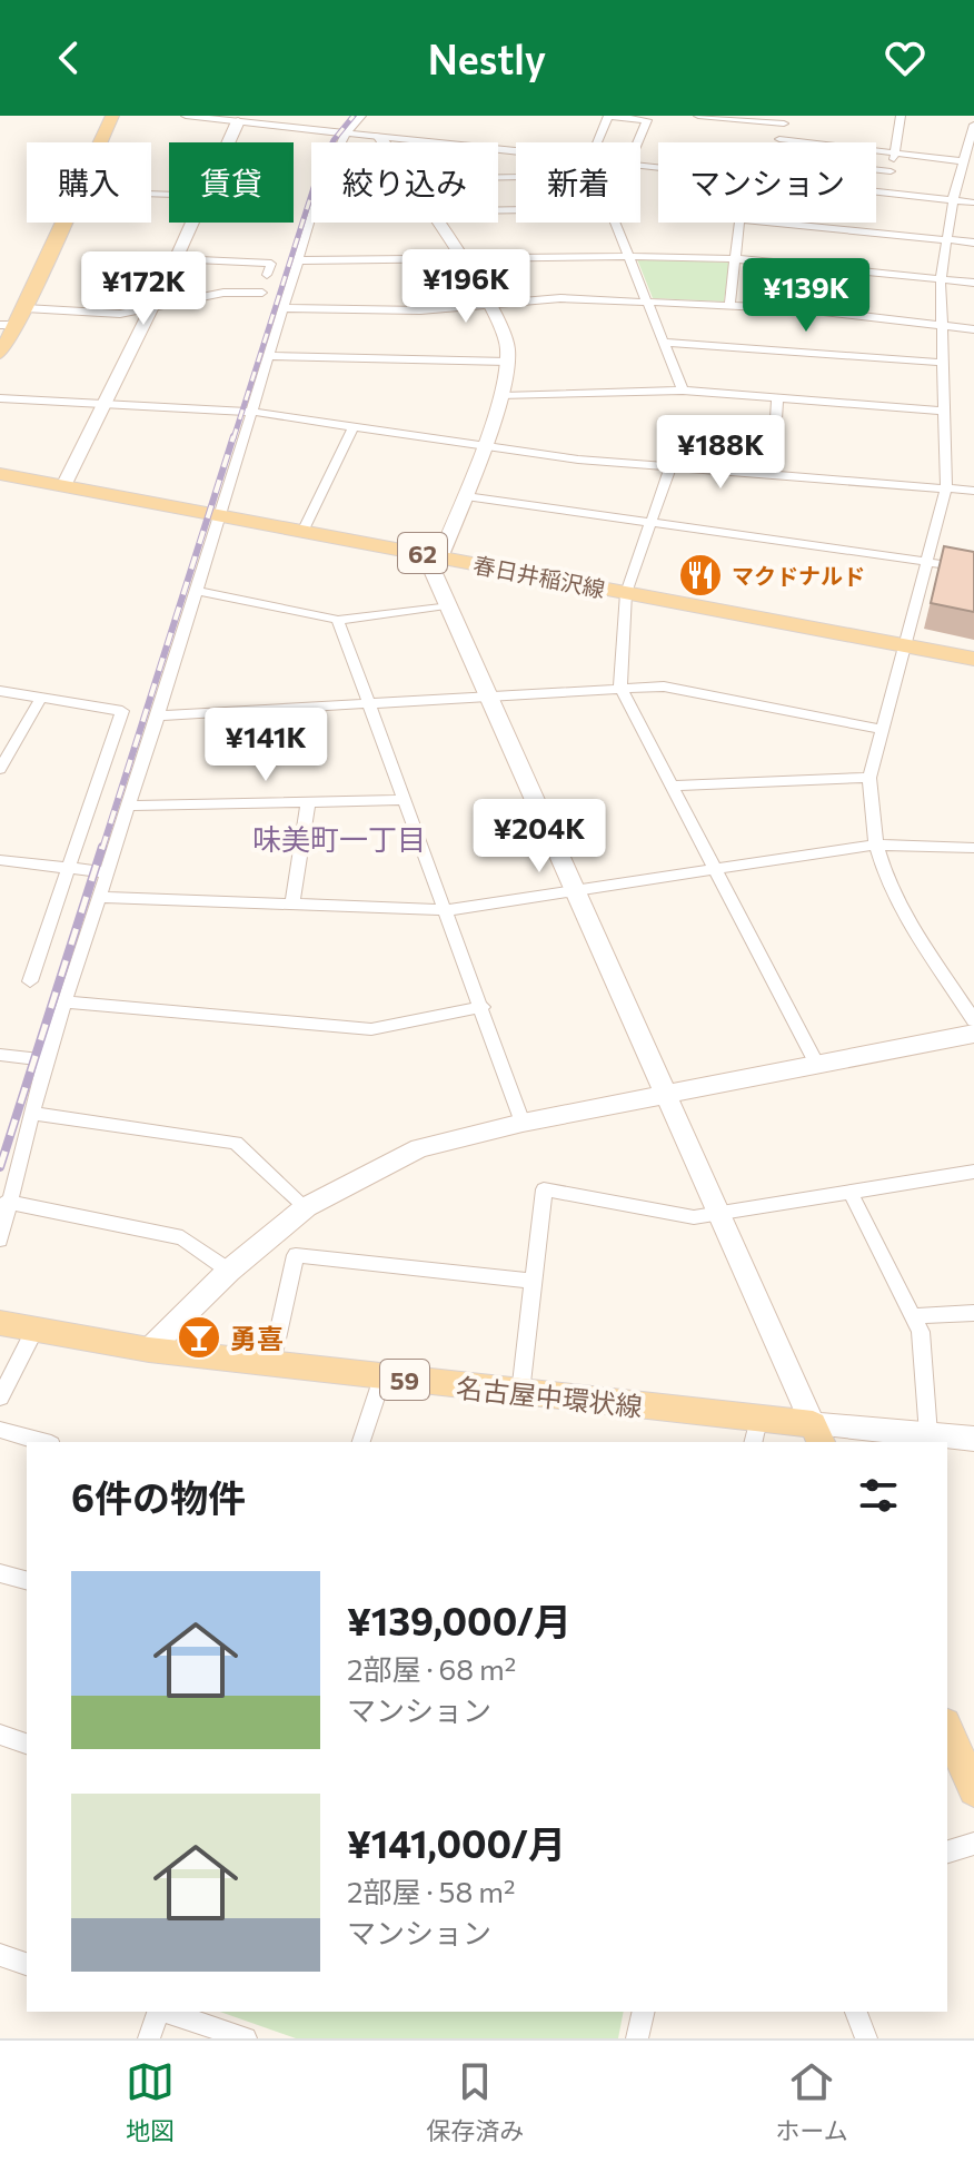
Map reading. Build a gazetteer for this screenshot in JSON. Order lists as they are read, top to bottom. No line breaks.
{"streets":{"main road":["62","春日井稲沢線","59","名古屋中環状線"]},"districts":["味美町一丁目"],"places":{"restaurant":["マクドナルド"],"bar":["勇喜"]},"page":{"header":"Nestly","chip":["購入","賃貸","絞り込み","新着","マンション"],"price":["¥196K","¥172K","¥139K","¥188K","¥141K","¥204K"],"heading":"6件の物件","list":[{"name":"¥139,000/月","note":"2部屋 · 68 m² · マンション"},{"name":"¥141,000/月","note":"2部屋 · 58 m² · マンション"}],"tabs":["地図","保存済み","ホーム"]}}
